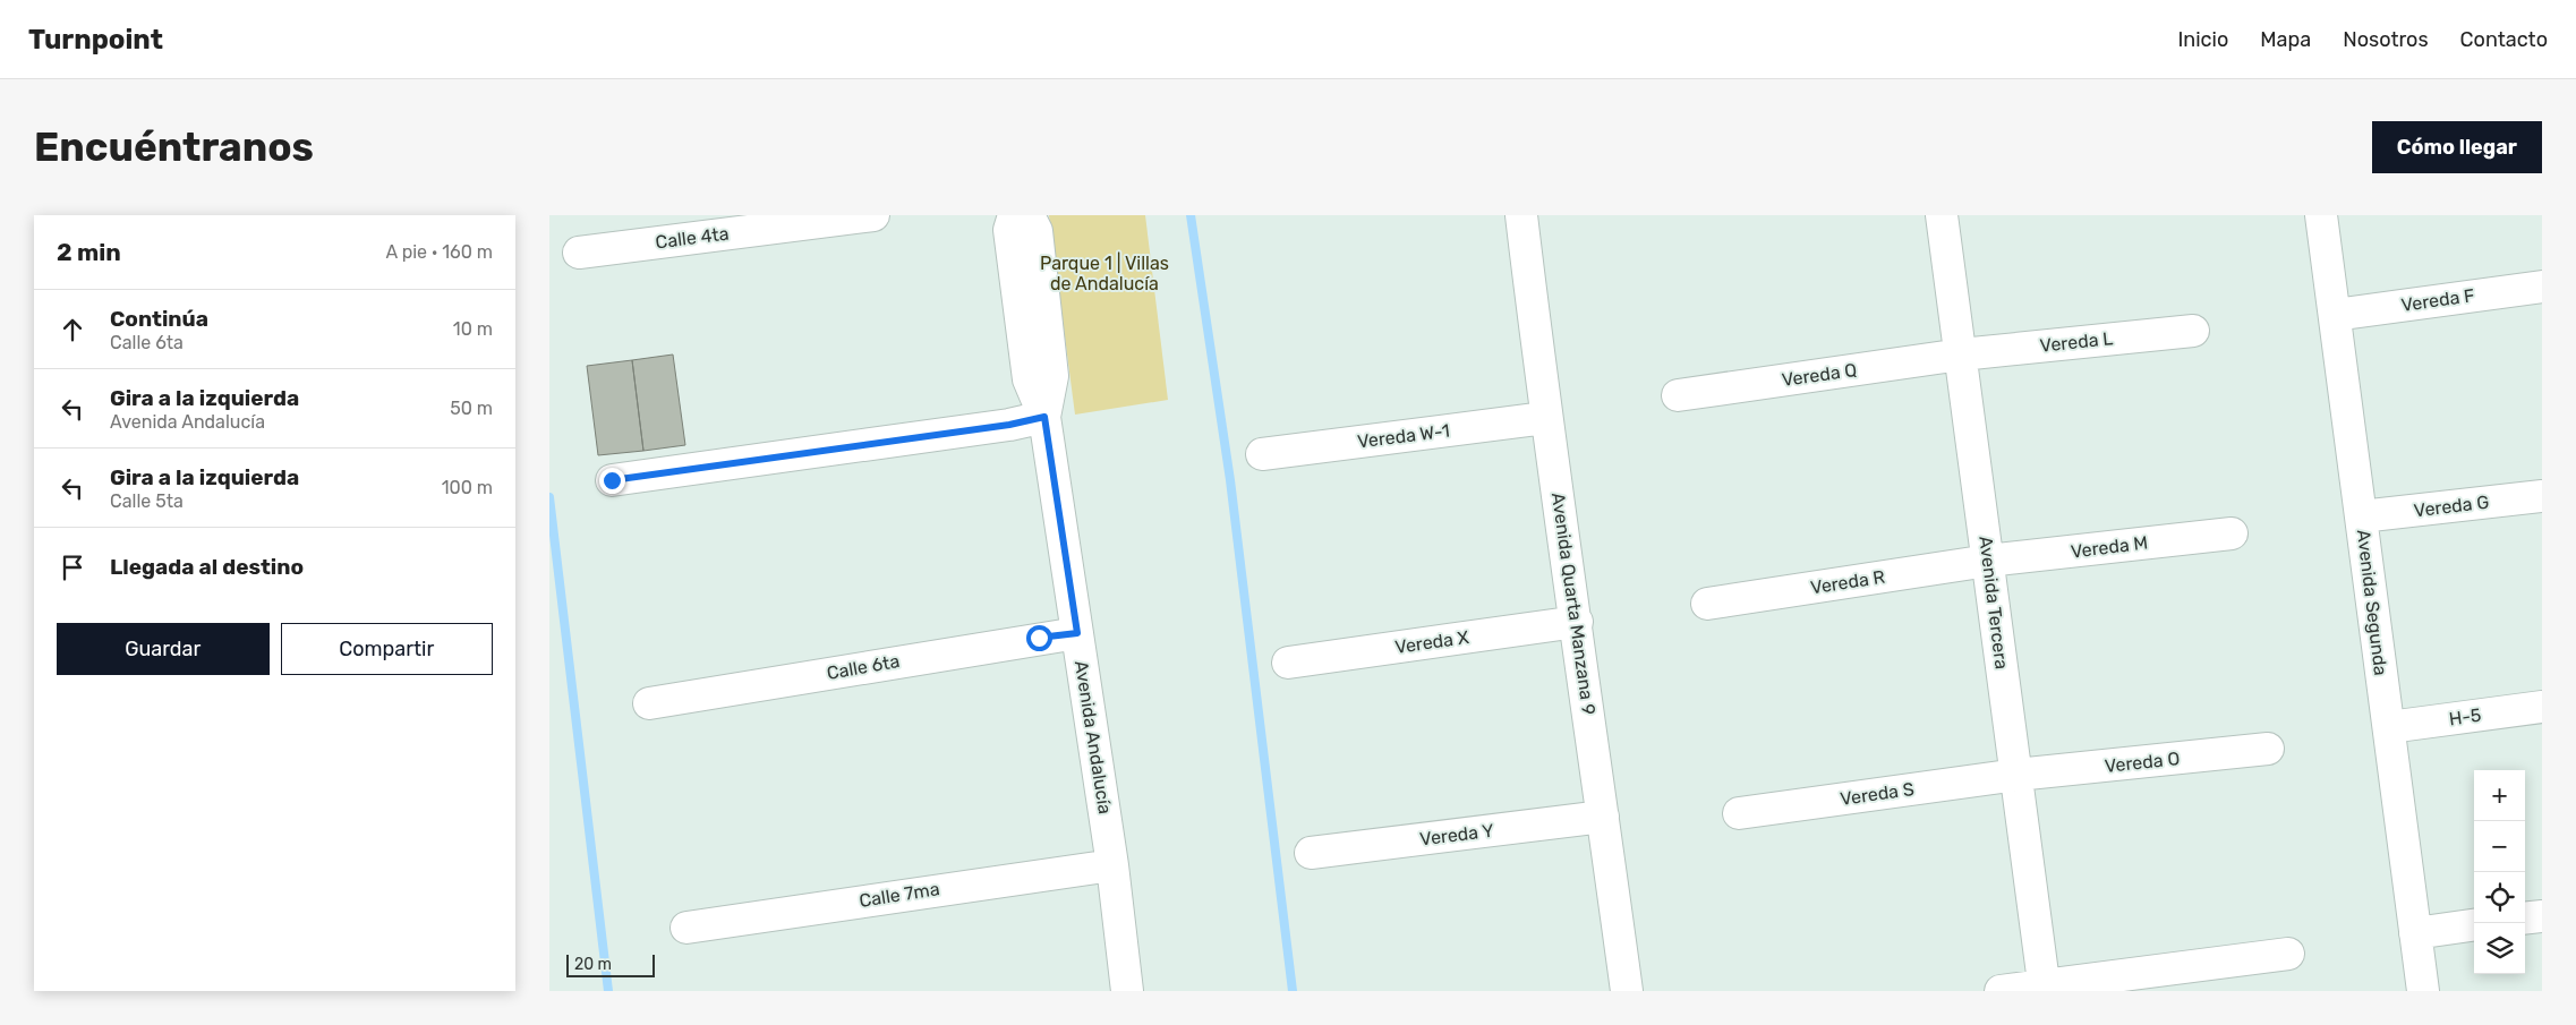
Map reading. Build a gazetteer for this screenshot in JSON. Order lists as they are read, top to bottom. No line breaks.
{"streets":{"street":["Calle 4ta","Vereda F","Vereda L","Vereda Q","Vereda W-1","Vereda G","Vereda M","Vereda R","Avenida Tercera","Avenida Segunda","Avenida Quarta Manzana 9","Vereda X","Calle 6ta","H-5","Avenida Andalucía","Vereda O","Vereda S","Vereda Y","Calle 7ma"]},"crossings":[["Vereda F","Avenida Segunda"],["Vereda L","Vereda Q"],["Vereda L","Avenida Tercera"],["Vereda Q","Avenida Tercera"],["Vereda W-1","Avenida Quarta Manzana 9"],["Vereda G","Avenida Segunda"],["Vereda M","Vereda R"],["Vereda M","Avenida Tercera"],["Vereda R","Avenida Tercera"],["Avenida Tercera","Vereda O"],["Avenida Tercera","Vereda S"],["Avenida Segunda","H-5"],["Avenida Quarta Manzana 9","Vereda X"],["Avenida Quarta Manzana 9","Vereda Y"],["Calle 6ta","Avenida Andalucía"],["Avenida Andalucía","Calle 7ma"],["Vereda O","Vereda S"]],"parks":["Parque 1 | Villas de Andalucía"],"scale_bar":"20 m","page":{"header":"Turnpoint","nav":["Inicio","Mapa","Nosotros","Contacto"],"buttons":["Cómo llegar",["Guardar","Compartir"]],"title":"Encuéntranos","heading":["2 min","A pie · 160 m"],"list":[["Continúa","Calle 6ta","10 m"],["Gira a la izquierda","Avenida Andalucía","50 m"],["Gira a la izquierda","Calle 5ta","100 m"],"Llegada al destino"],"map_buttons":["+","−"],"scale":"20 m"}}
